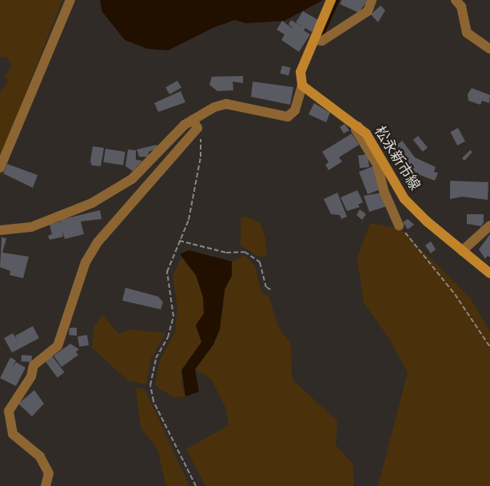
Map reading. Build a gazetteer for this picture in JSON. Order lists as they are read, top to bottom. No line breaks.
{"streets":{"main road":["松永新市線"]}}
